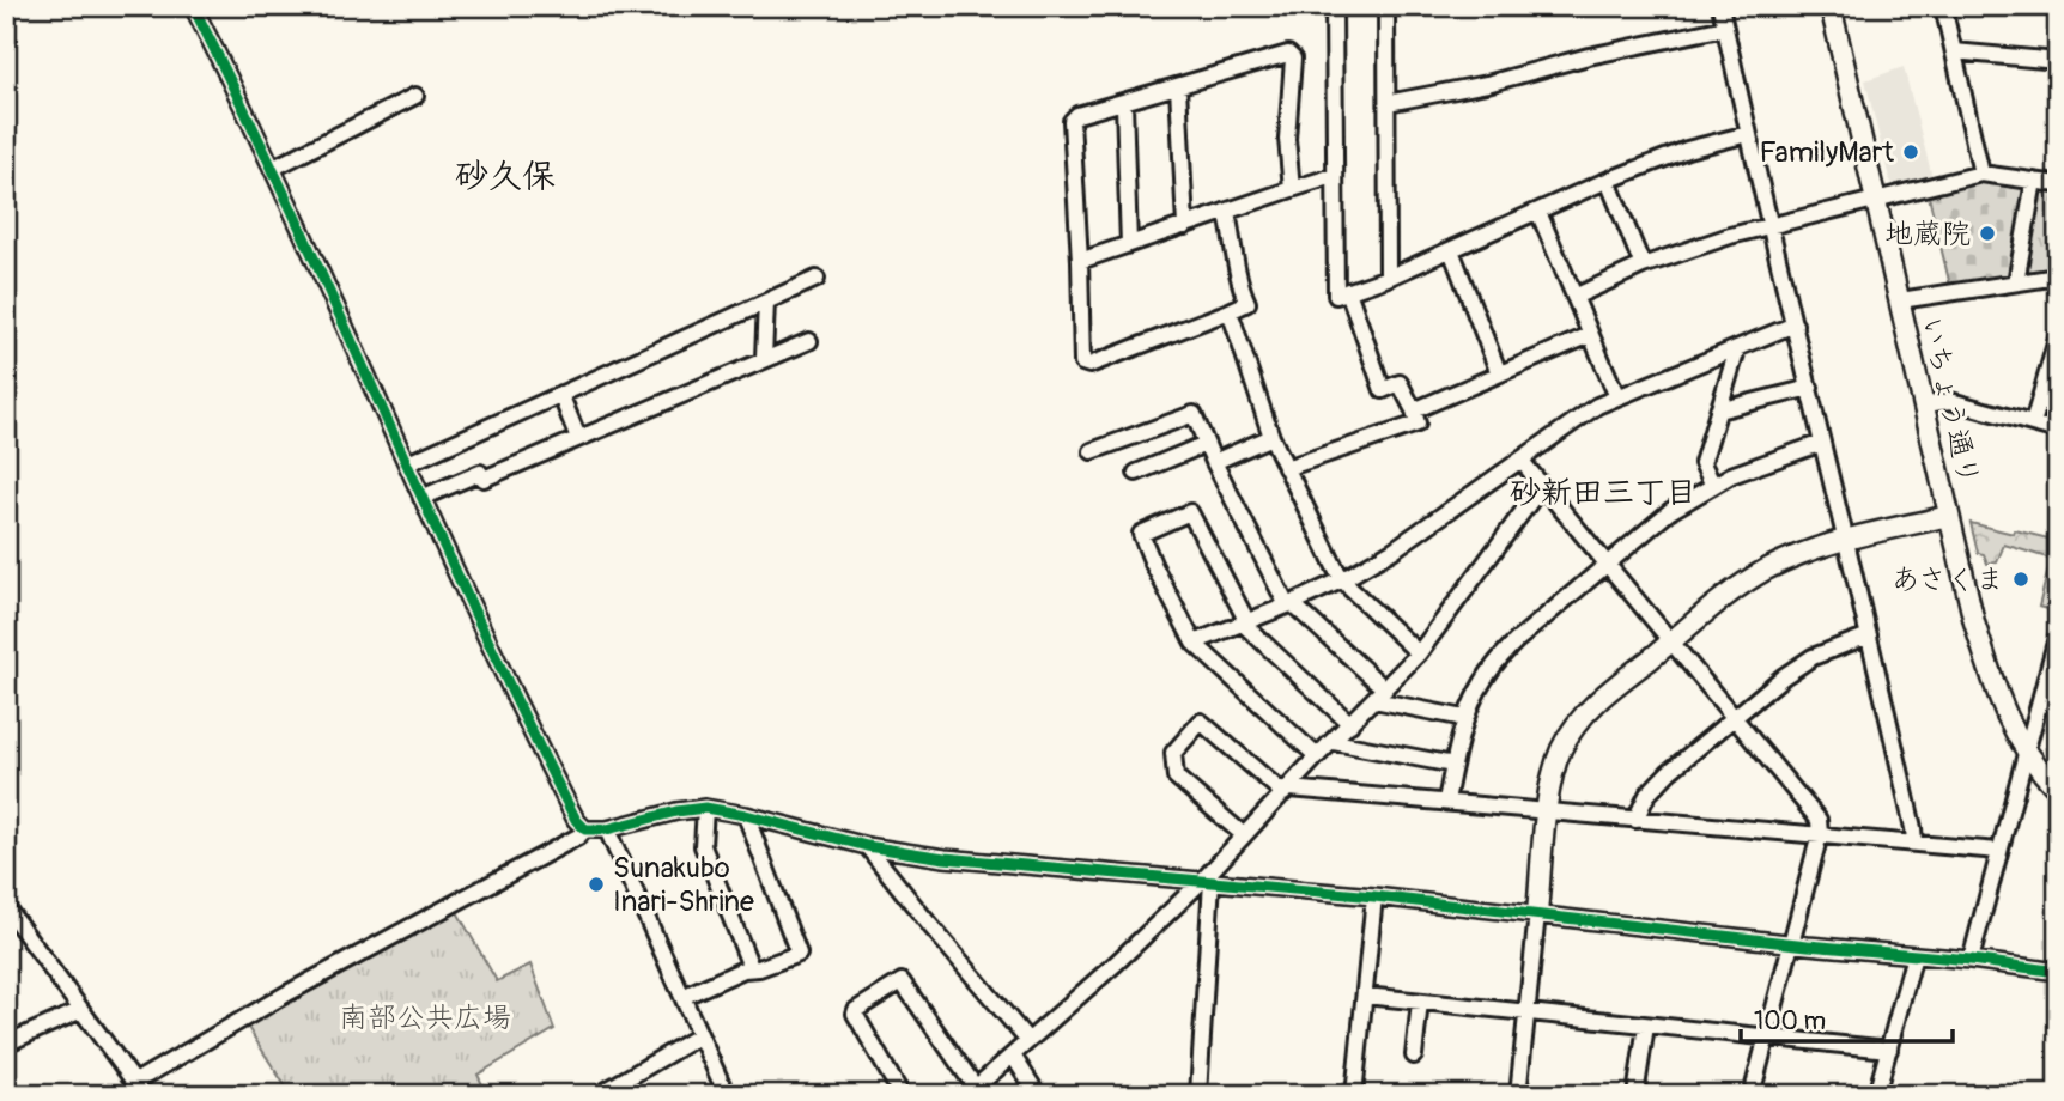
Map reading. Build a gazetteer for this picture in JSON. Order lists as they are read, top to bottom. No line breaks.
{"streets":{"street":["いちょう通り"]},"districts":["砂久保","砂新田三丁目"],"parks":["南部公共広場"],"places":["FamilyMart","地蔵院","あさくま","Sunakubo Inari-Shrine"],"scale_bar":"100 m"}
